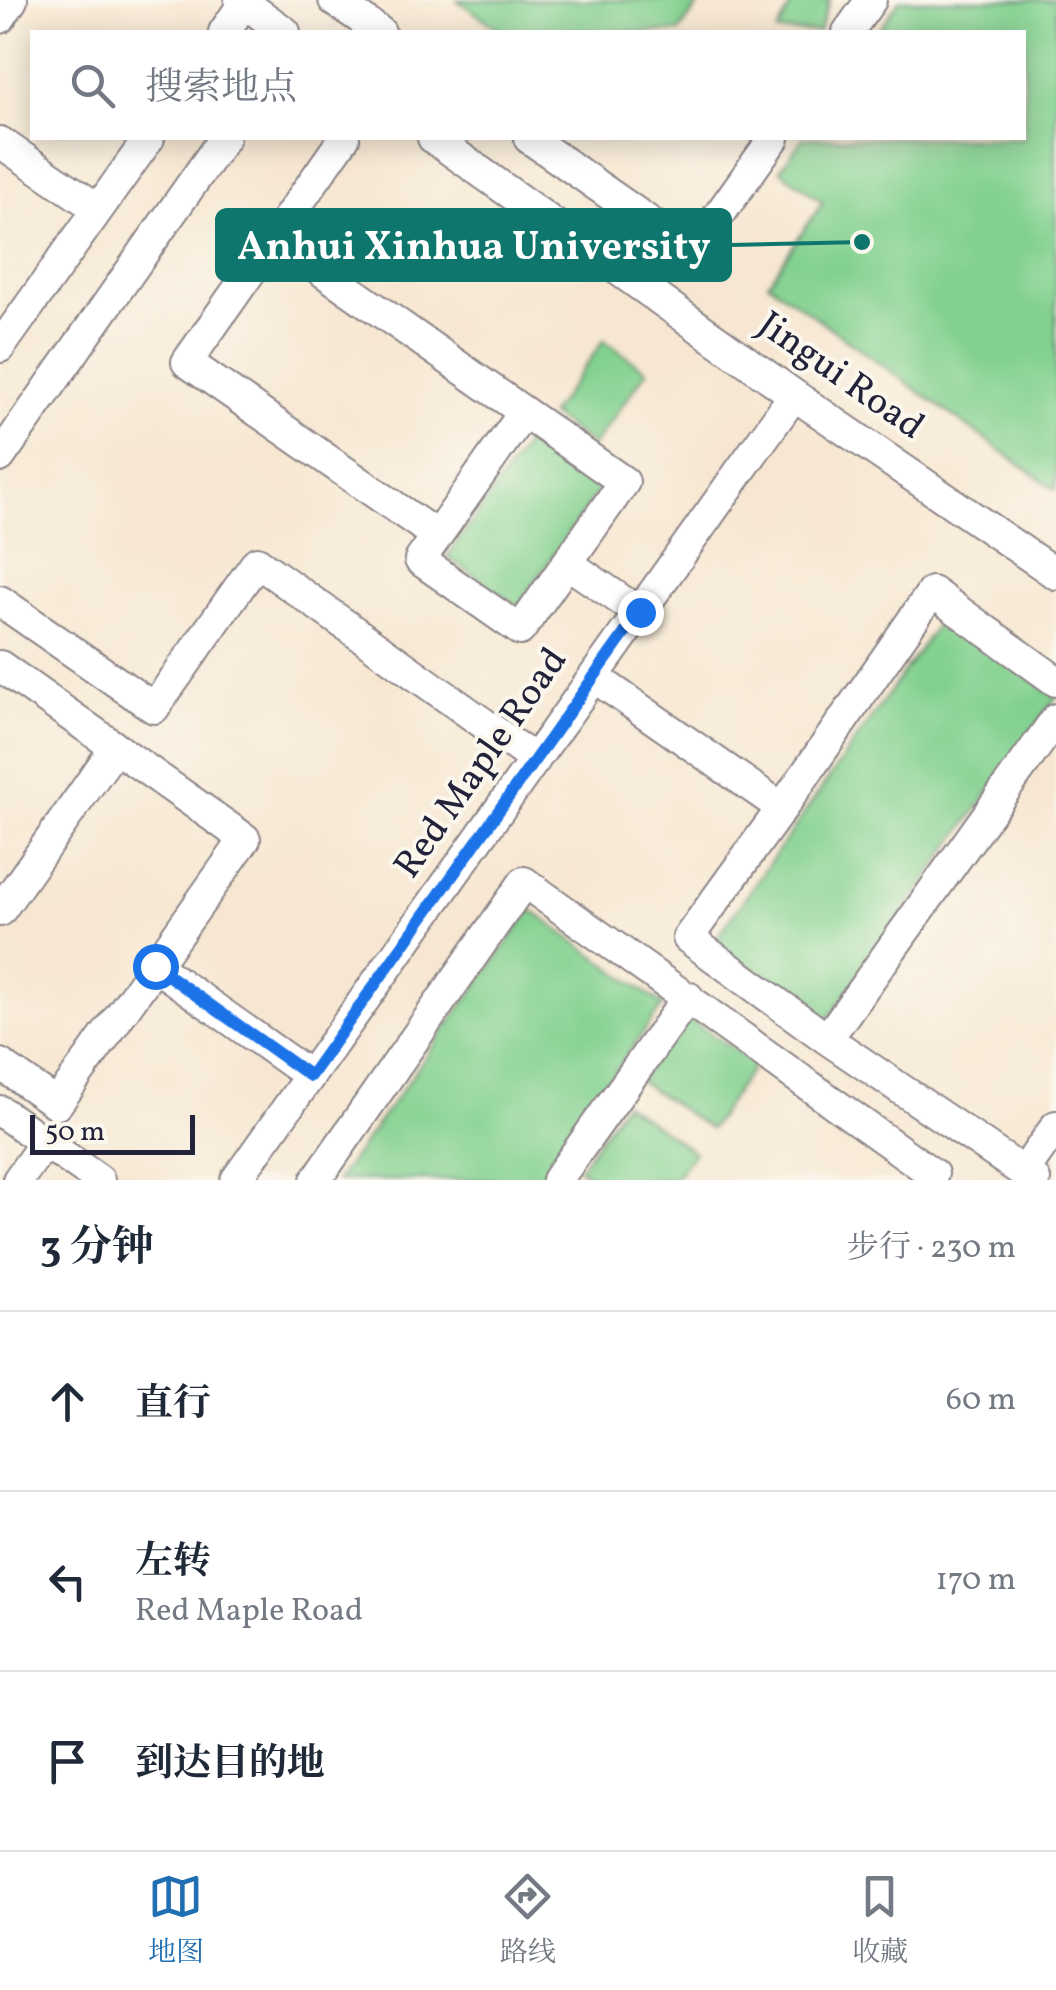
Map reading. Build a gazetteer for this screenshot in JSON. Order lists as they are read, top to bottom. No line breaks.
{"streets":{"street":["Jingui Road","Red Maple Road"]},"crossings":[["Jingui Road","Red Maple Road"]],"places":["Anhui Xinhua University"],"scale_bar":"50 m","page":{"search":"搜索地点","scale":"50 m","heading":["3 分钟","步行 · 230 m"],"list":[["直行","60 m"],["左转","Red Maple Road","170 m"],"到达目的地"],"nav":["地图","路线","收藏"]}}
